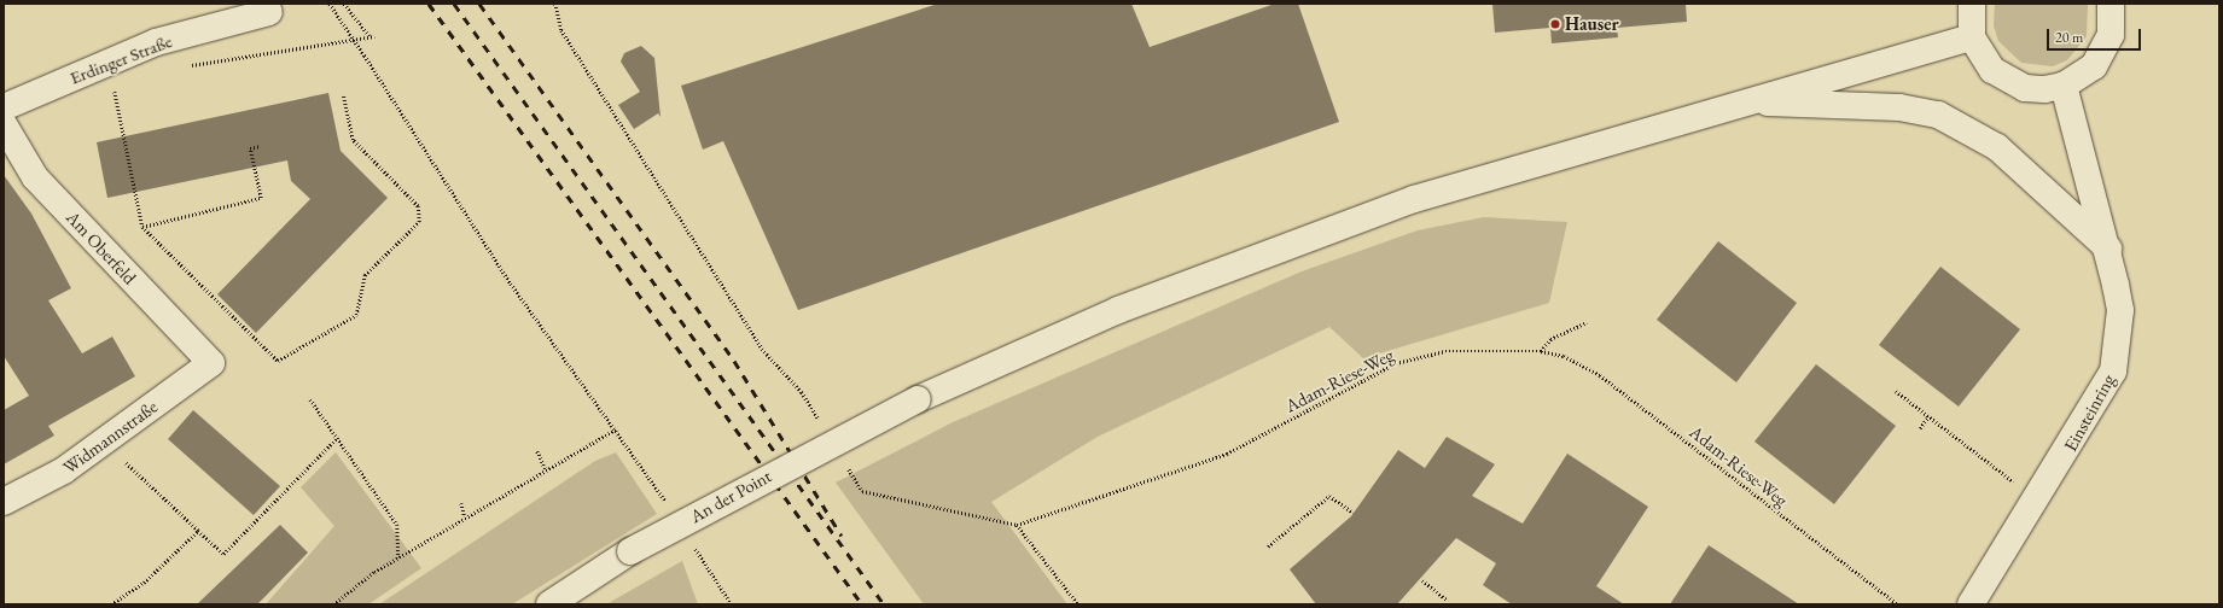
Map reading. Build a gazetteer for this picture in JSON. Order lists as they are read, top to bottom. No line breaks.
{"streets":{"street":["Erdinger Straße","Am Oberfeld","Einsteinring","Widmannstraße","An der Point"],"path":["Adam-Riese-Weg"]},"crossings":[["Am Oberfeld","Widmannstraße"]],"places":["Hauser"],"scale_bar":"20 m"}
